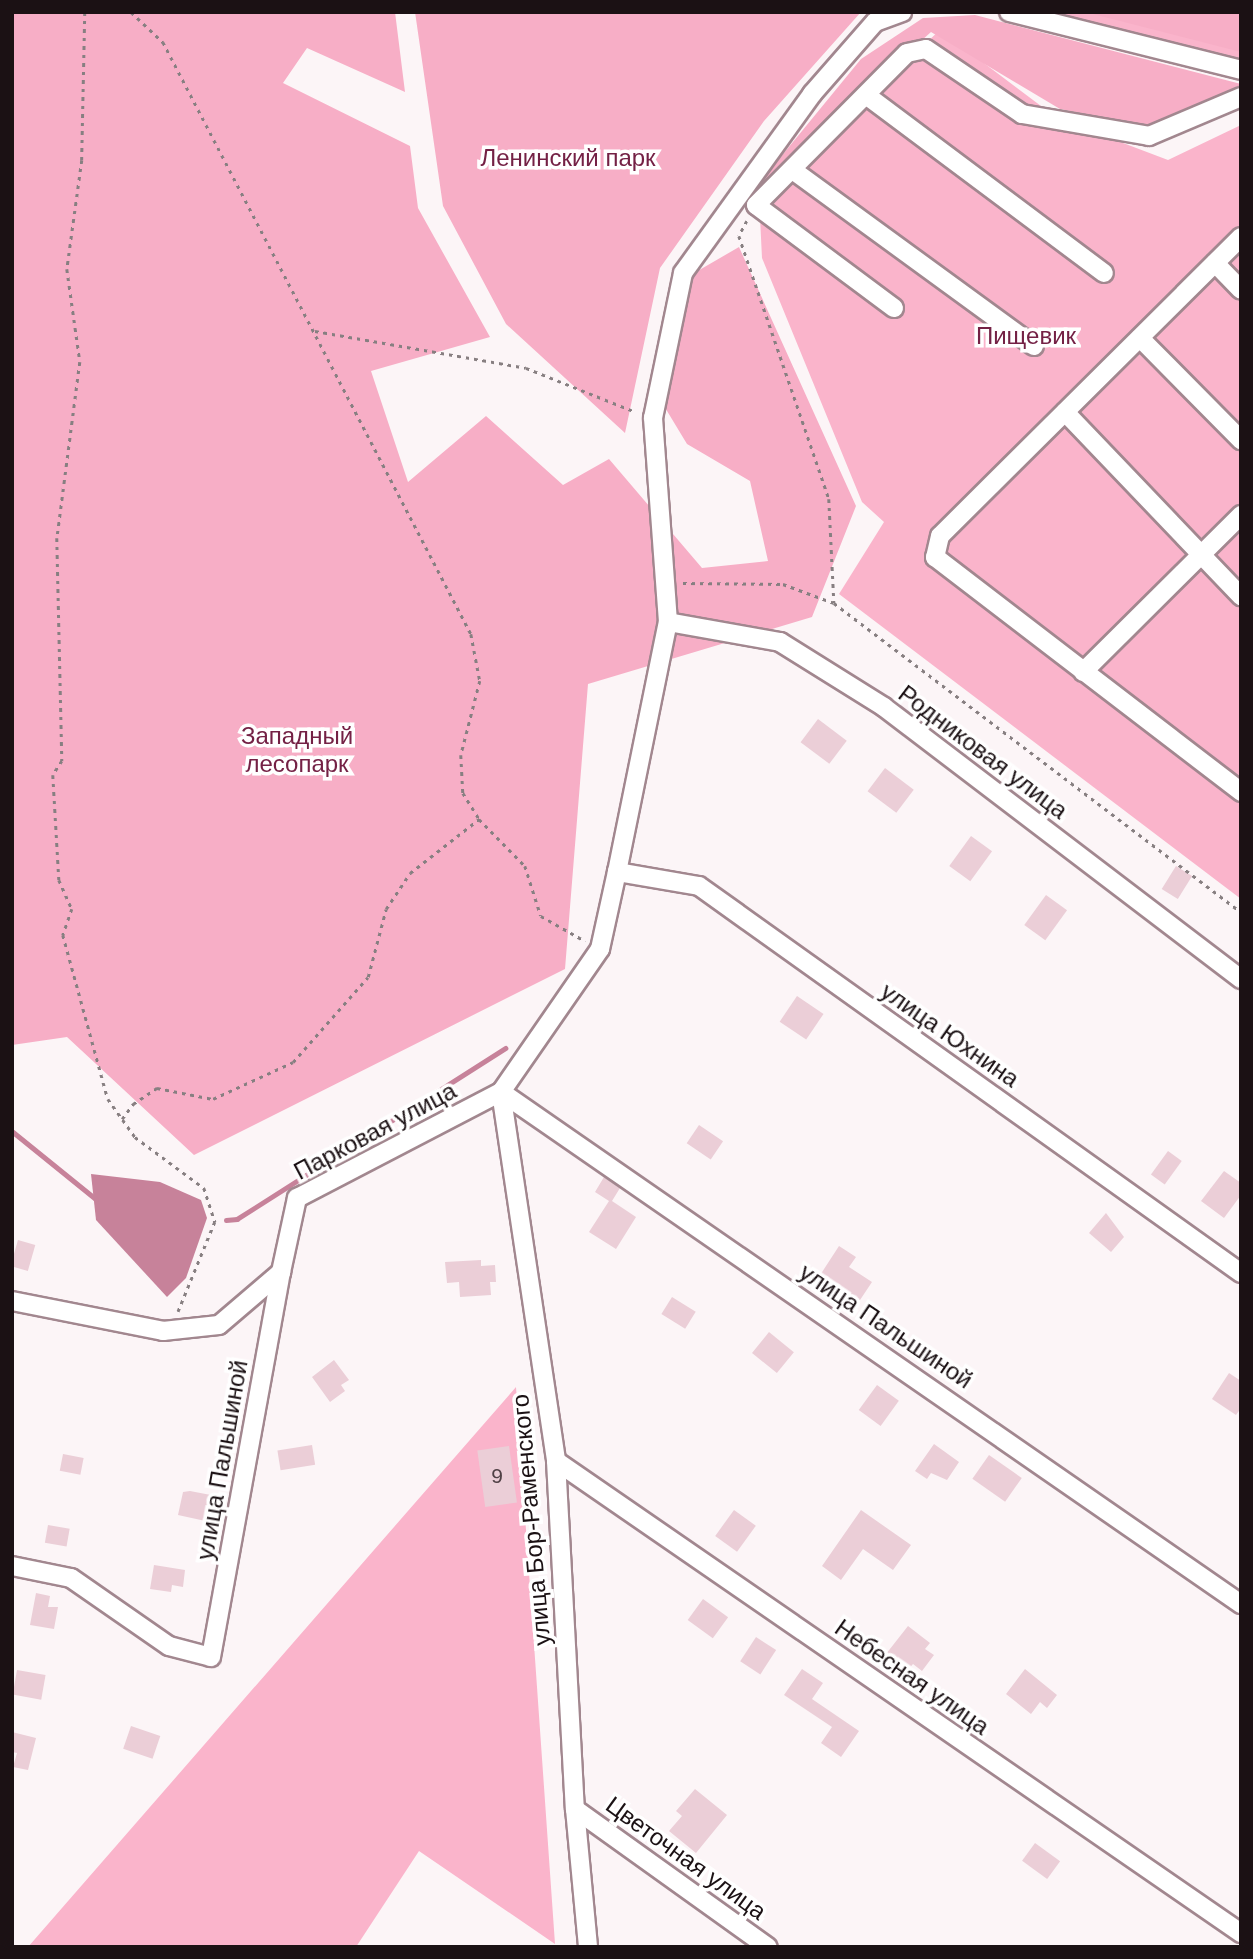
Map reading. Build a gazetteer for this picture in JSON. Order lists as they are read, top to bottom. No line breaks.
{"streets":{"street":["Родниковая улица","улица Юхнина","Парковая улица","улица Пальшиной","улица Бор-Раменского","Небесная улица","Цветочная улица"]},"crossings":[["Парковая улица","улица Пальшиной"],["Парковая улица","улица Бор-Раменского"],["улица Пальшиной","улица Бор-Раменского"],["улица Бор-Раменского","Небесная улица"],["улица Бор-Раменского","Цветочная улица"]],"parks":["Ленинский парк","Пищевик","Западный лесопарк"],"house_numbers":["9"]}
